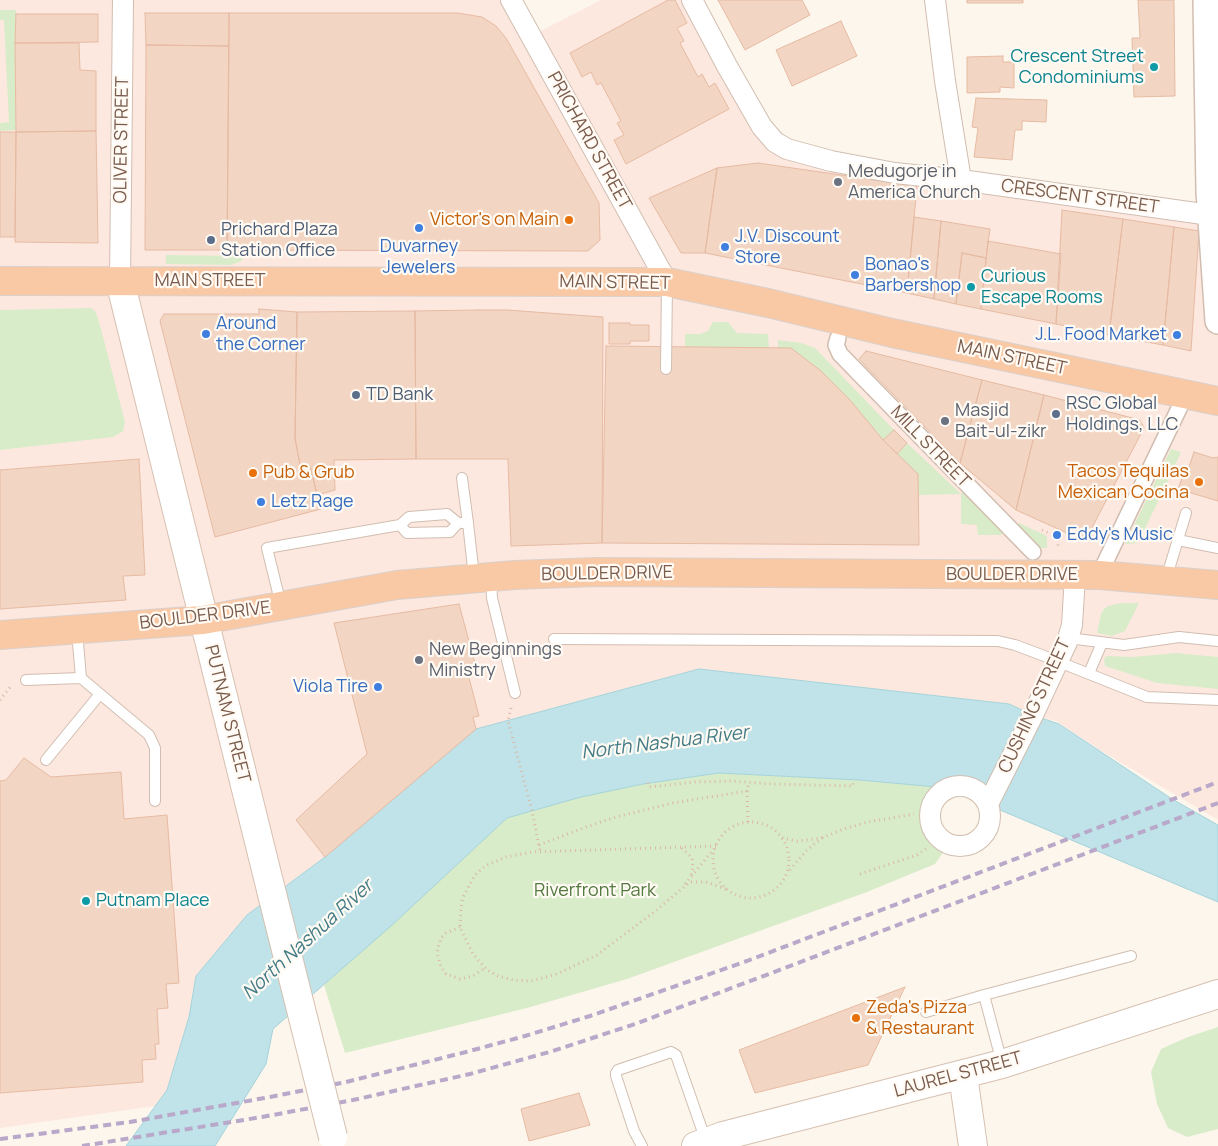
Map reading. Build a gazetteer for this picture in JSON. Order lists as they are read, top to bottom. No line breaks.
{"streets":{"highway":["MAIN STREET","BOULDER DRIVE"],"main road":["PUTNAM STREET","LAUREL STREET"],"street":["OLIVER STREET","PRICHARD STREET","CRESCENT STREET","MILL STREET","CUSHING STREET"]},"crossings":[["OLIVER STREET","MAIN STREET"],["OLIVER STREET","PUTNAM STREET"],["PRICHARD STREET","MAIN STREET"],["MAIN STREET","CUSHING STREET"],["MAIN STREET","PUTNAM STREET"],["BOULDER DRIVE","CUSHING STREET"],["BOULDER DRIVE","PUTNAM STREET"]],"water":["North Nashua River"],"parks":["Riverfront Park"],"places":["Crescent Street Condominiums","Medugorje in America Church","Victor's on Main","Duvarney Jewelers","Prichard Plaza Station Office","J.V. Discount Store","Bonao's Barbershop","Curious Escape Rooms","Around the Corner","J.L. Food Market","TD Bank","RSC Global Holdings, LLC","Masjid Bait-ul-zikr","Pub & Grub","Tacos Tequilas Mexican Cocina","Letz Rage","Eddy's Music","New Beginnings Ministry","Viola Tire","Putnam Place","Zeda's Pizza & Restaurant"]}
